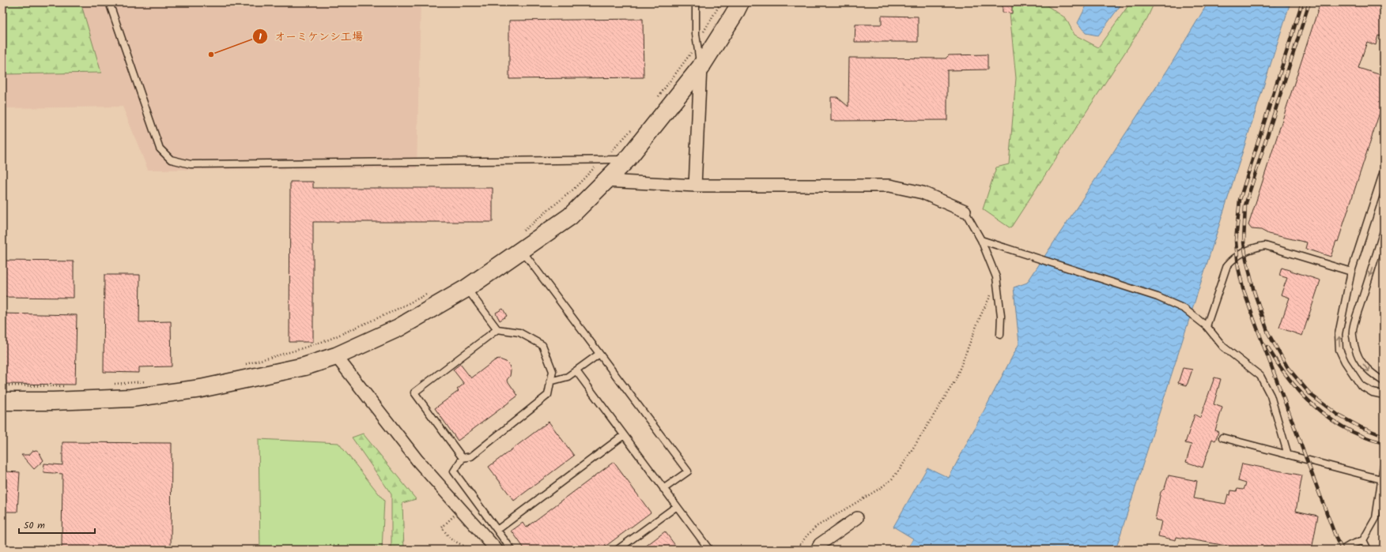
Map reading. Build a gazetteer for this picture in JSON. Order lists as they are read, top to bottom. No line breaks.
{"places":["オーミケンシ工場"],"scale_bar":"50 m"}
